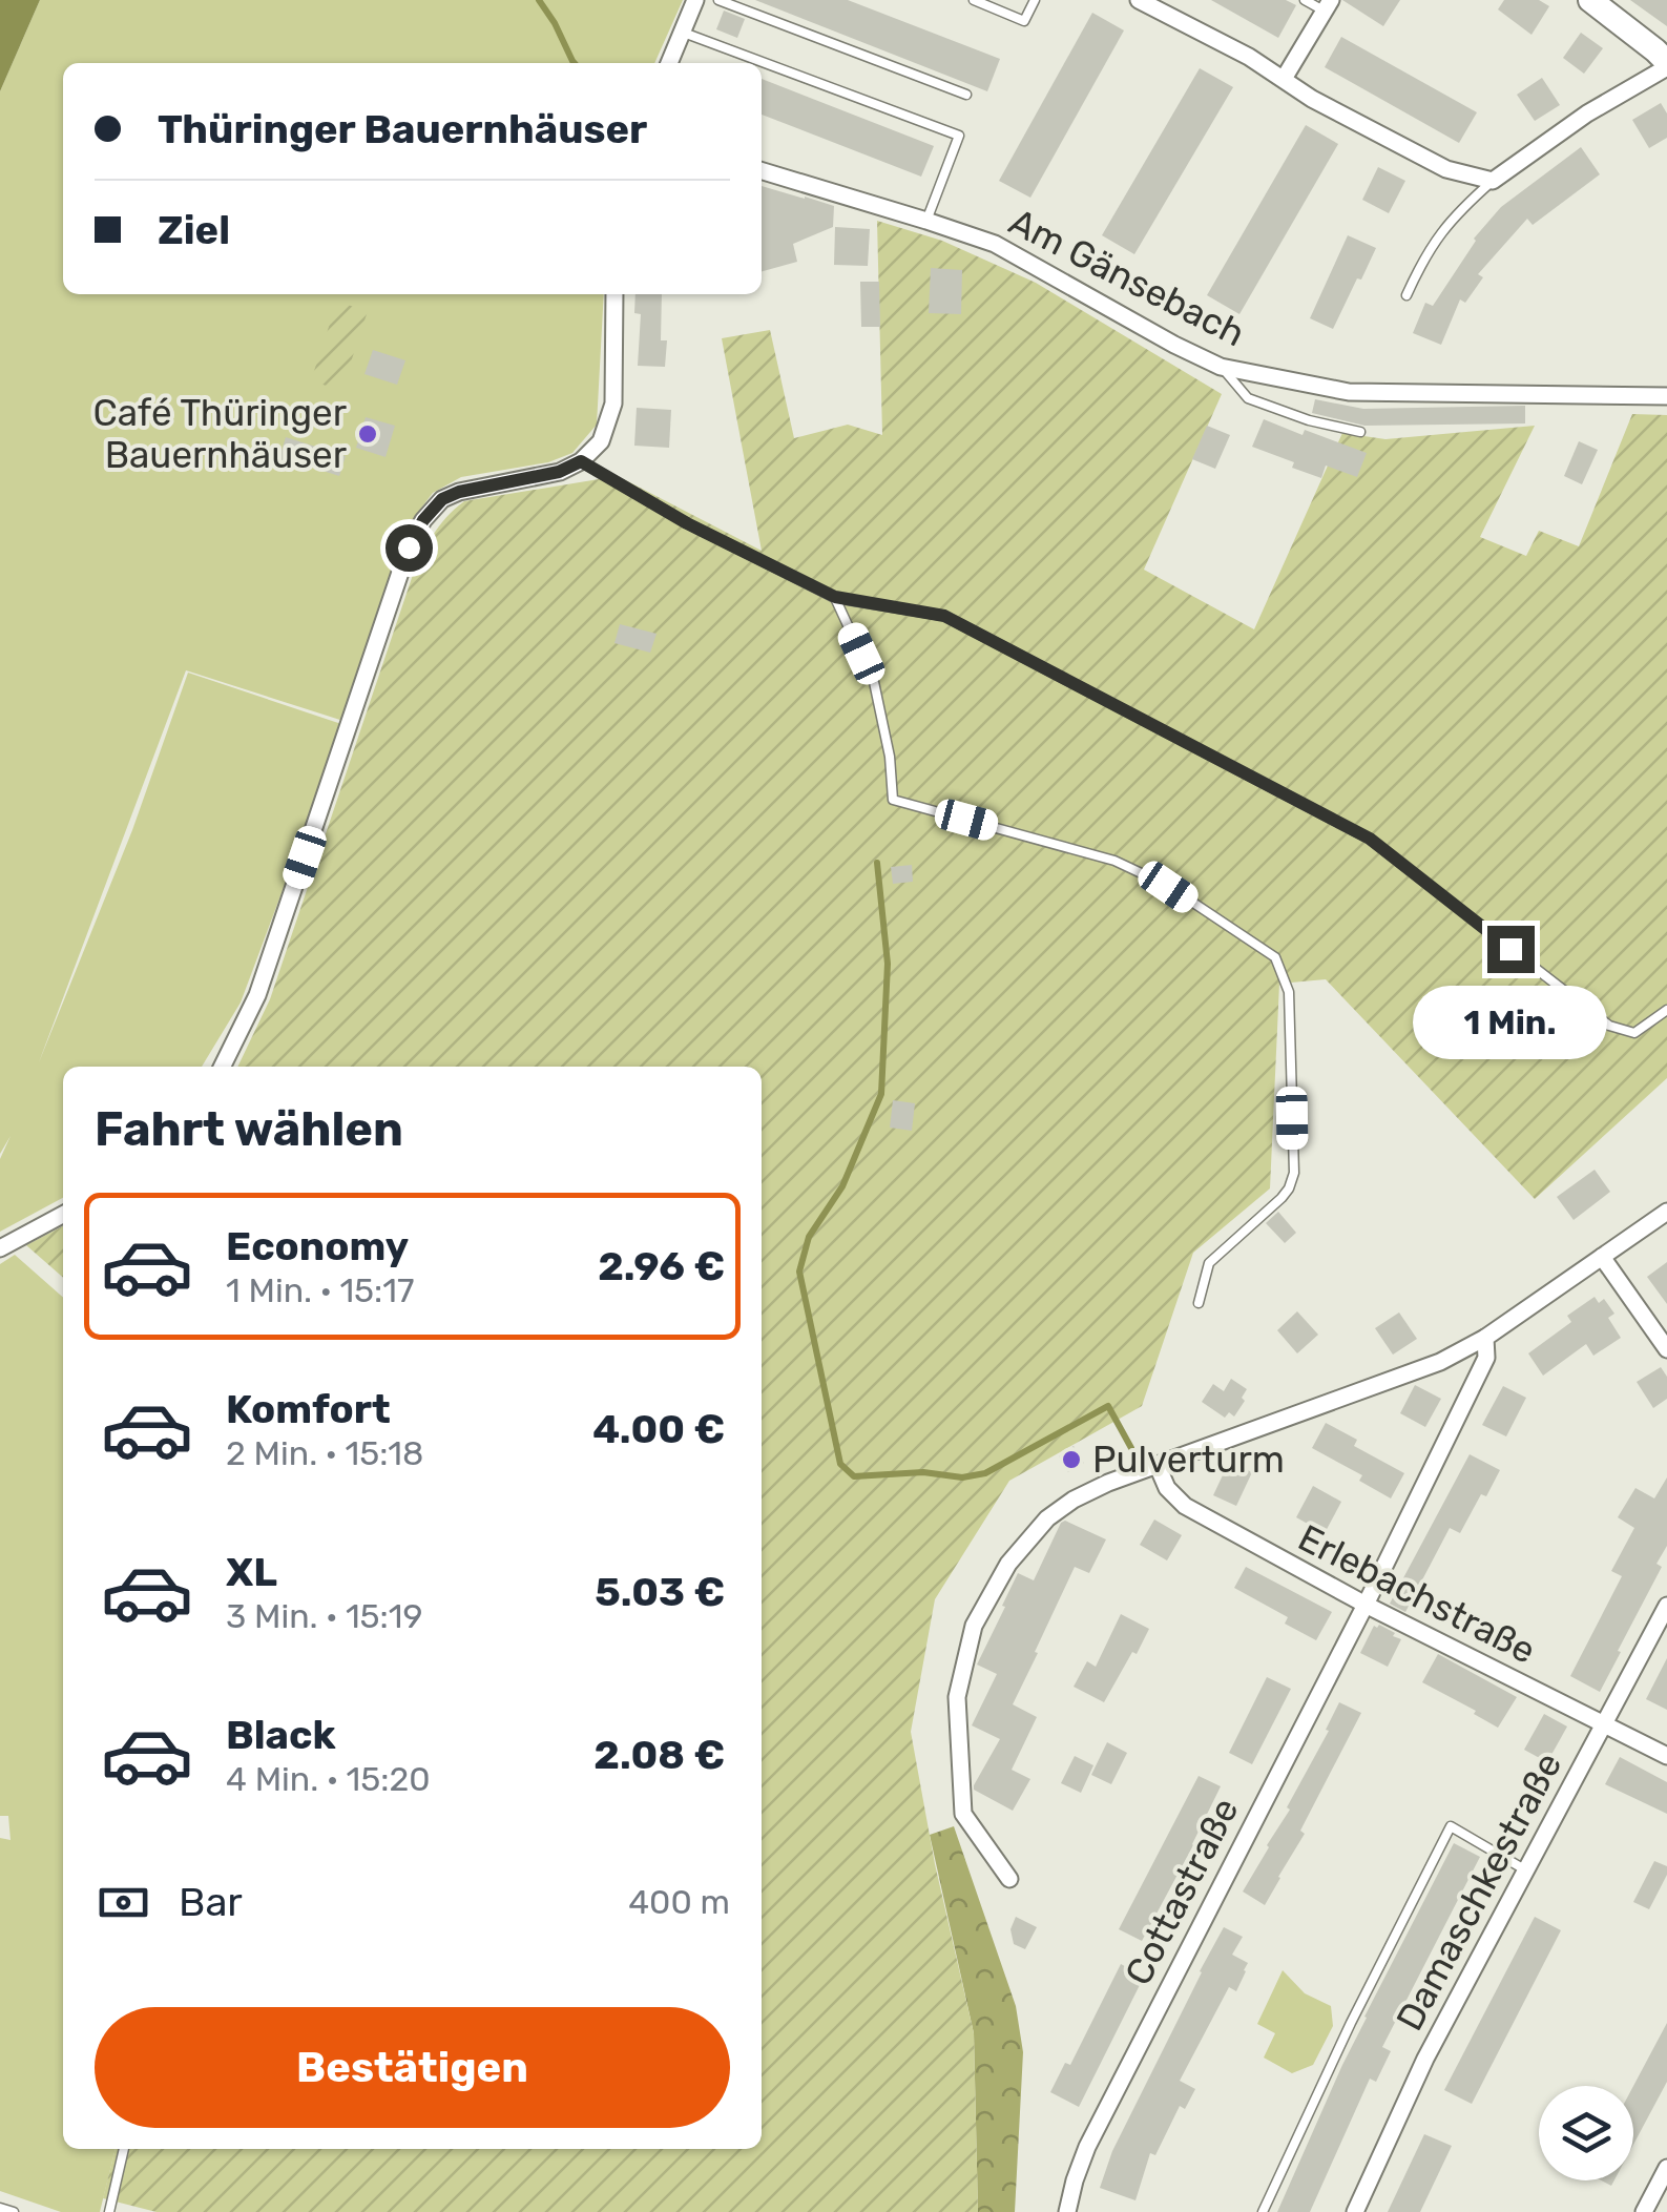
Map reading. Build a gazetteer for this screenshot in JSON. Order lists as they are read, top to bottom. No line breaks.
{"streets":{"street":["Am Gänsebach","Erlebachstraße","Cottastraße","Damaschkestraße"]},"crossings":[["Erlebachstraße","Cottastraße"],["Erlebachstraße","Damaschkestraße"]],"places":["Café Thüringer Bauernhäuser","Pulverturm"],"page":{"banner":["Thüringer Bauernhäuser","Ziel"],"bubble":"1 Min.","heading":"Fahrt wählen","list":[{"name":"Economy","note":"1 Min. · 15:17","value":"2.96 €"},{"name":"Komfort","note":"2 Min. · 15:18","value":"4.00 €"},{"name":"XL","note":"3 Min. · 15:19","value":"5.03 €"},{"name":"Black","note":"4 Min. · 15:20","value":"2.08 €"}],"pay":["Bar","400 m"],"buttons":"Bestätigen"}}
